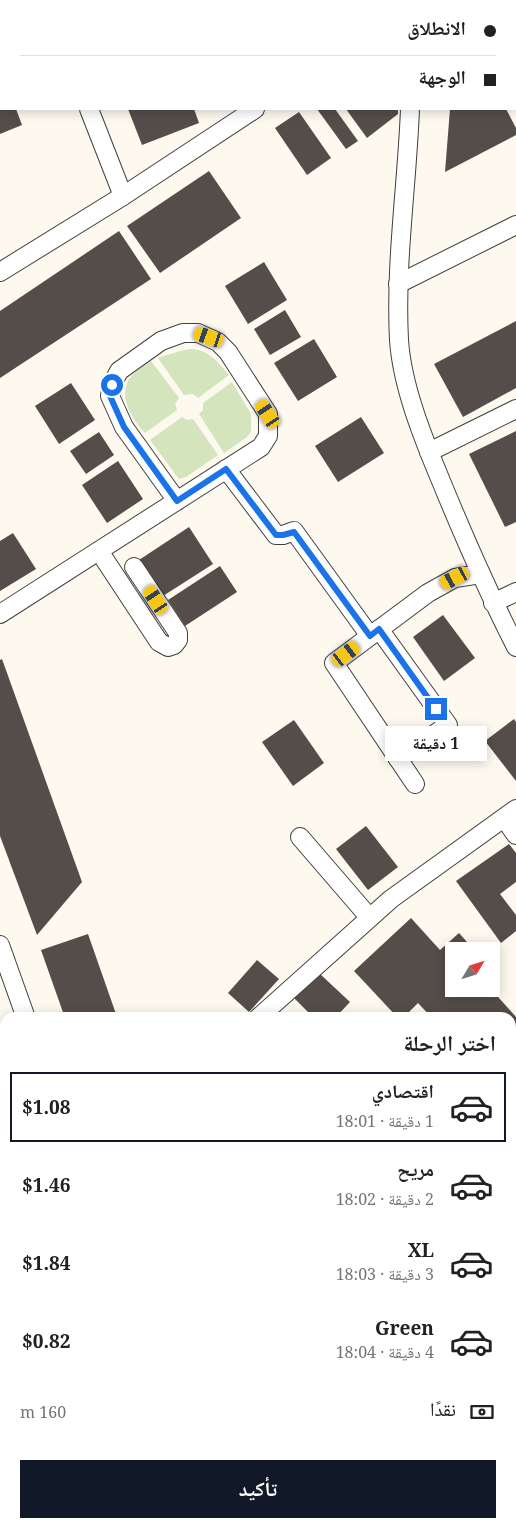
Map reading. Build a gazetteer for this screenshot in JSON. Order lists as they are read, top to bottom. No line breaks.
{"north":"top right","page":{"banner":["الانطلاق","الوجهة"],"bubble":"1 دقيقة","heading":"اختر الرحلة","list":[{"name":"اقتصادي","note":"1 دقيقة · 18:01","value":"$1.08"},{"name":"مريح","note":"2 دقيقة · 18:02","value":"$1.46"},{"name":"XL","note":"3 دقيقة · 18:03","value":"$1.84"},{"name":"Green","note":"4 دقيقة · 18:04","value":"$0.82"}],"pay":["نقدًا","160 m"],"buttons":"تأكيد"}}
